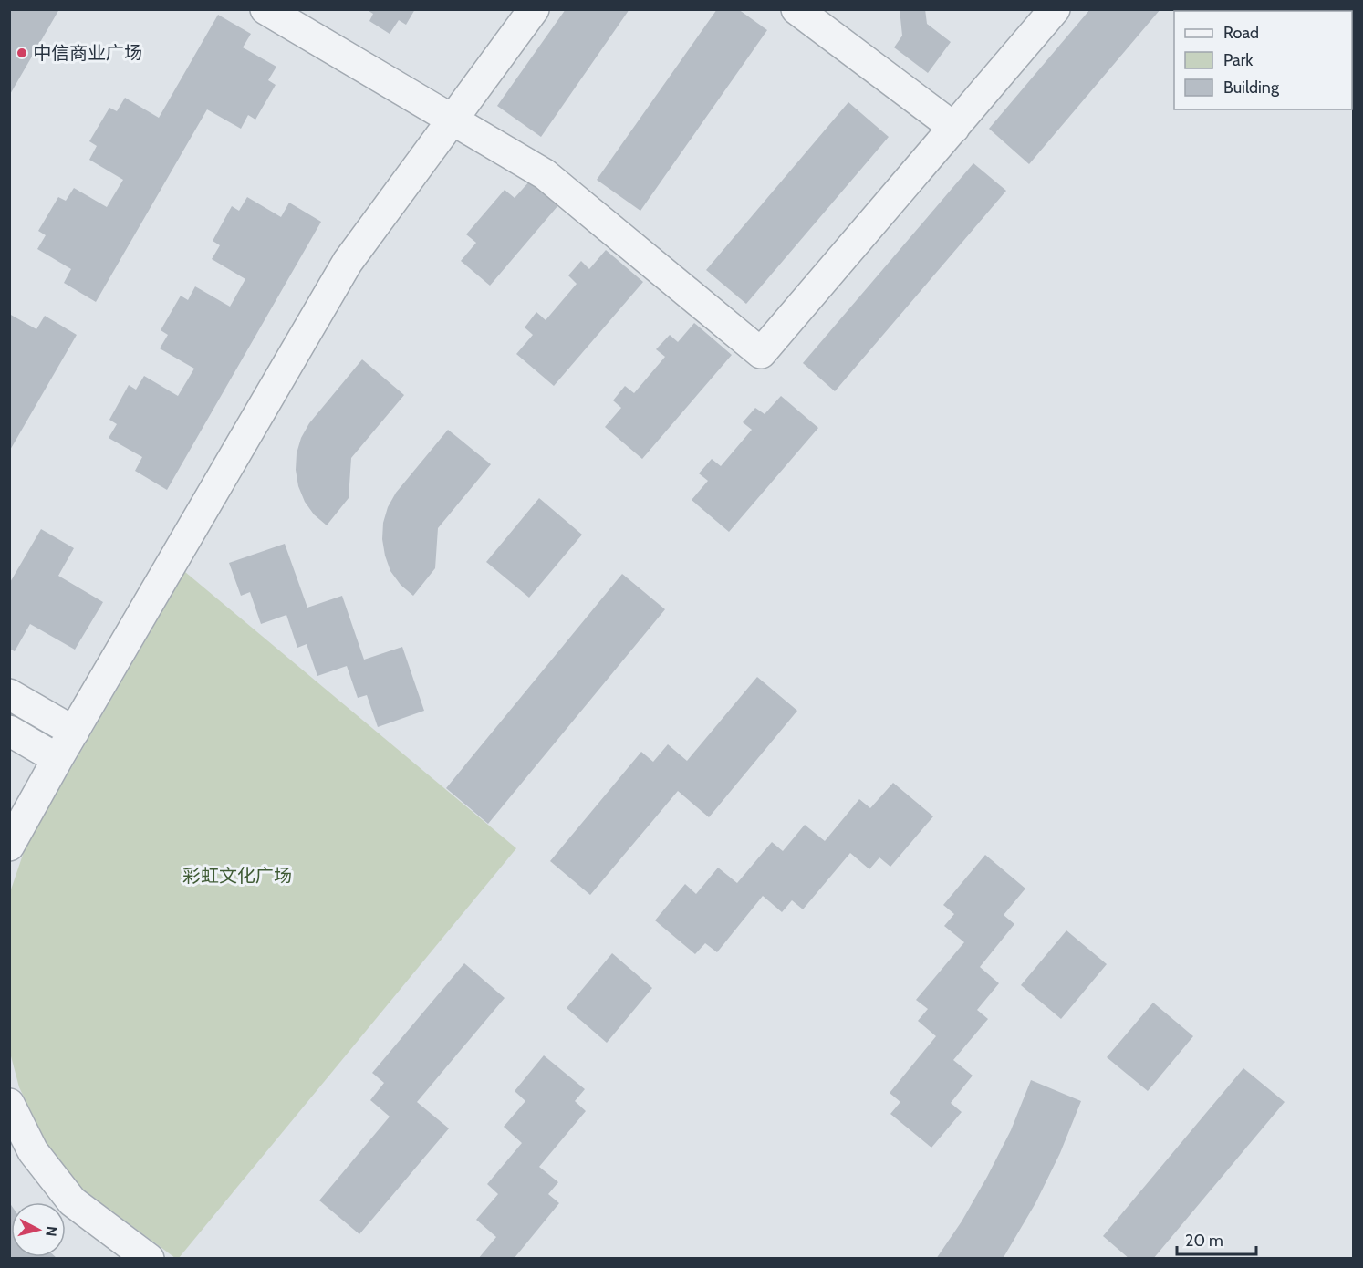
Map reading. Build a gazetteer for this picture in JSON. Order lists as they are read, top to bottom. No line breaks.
{"parks":["彩虹文化广场"],"places":["中信商业广场"],"legend":["Road","Park","Building"],"scale_bar":"20 m","north":"right"}
